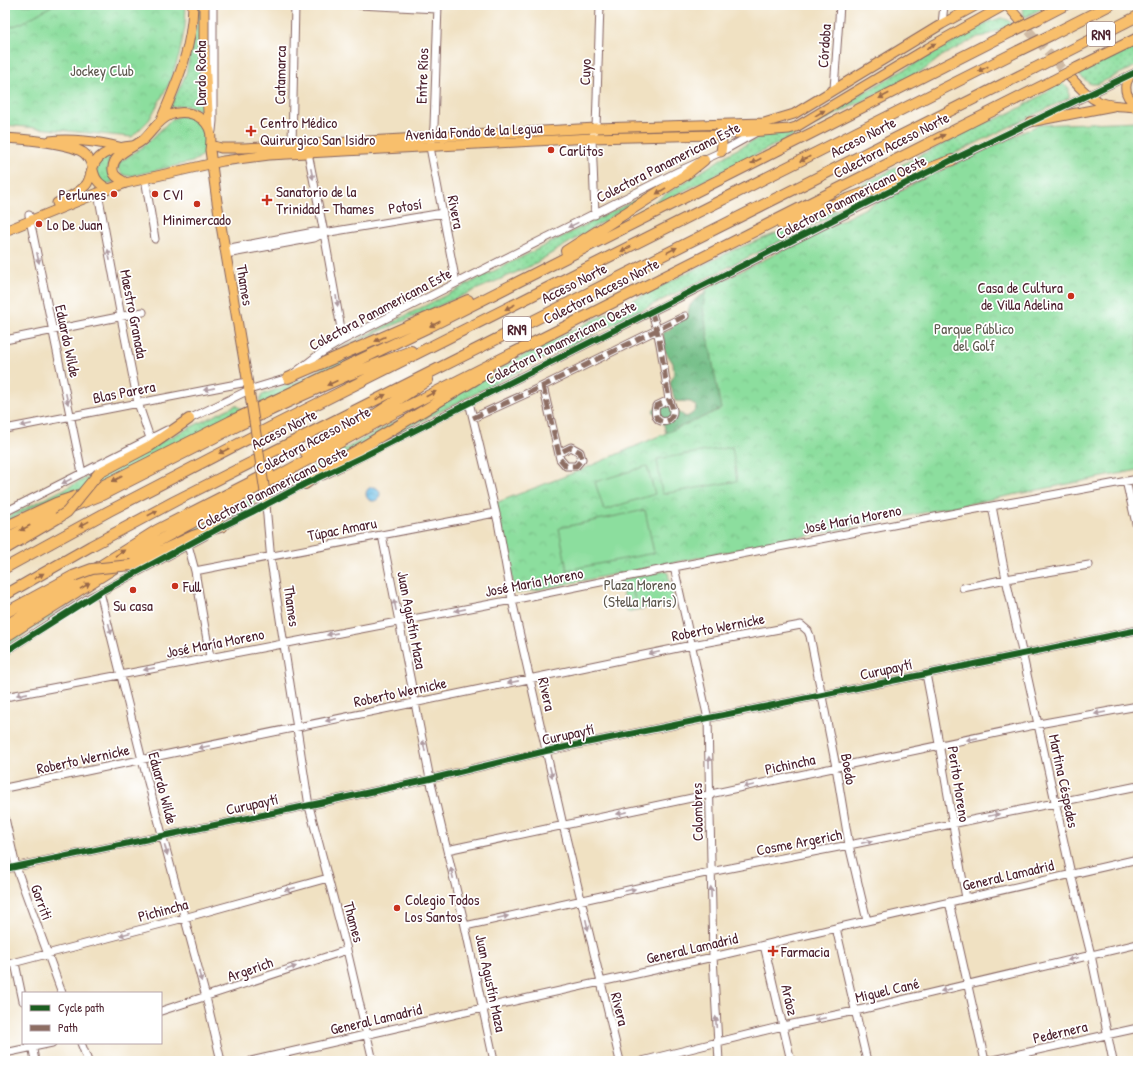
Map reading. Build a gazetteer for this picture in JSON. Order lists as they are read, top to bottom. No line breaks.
{"streets":{"highway":["RN9","Acceso Norte","Colectora Acceso Norte"],"main road":["Avenida Fondo de la Legua","Thames"],"street":["Córdoba","Cuyo","Dardo Rocha","Catamarca","Entre Ríos","Colectora Panamericana Este","Colectora Panamericana Oeste","Potosí","Rivera","Maestro Granada","Eduardo Wilde","Blas Parera","José María Moreno","Túpac Amaru","Juan Agustín Maza","Roberto Wernicke","Curupaytí","Pichincha","Boedo","Martina Céspedes","Perito Moreno","Colombres","Cosme Argerich","General Lamadrid","Gorriti","Argerich","Miguel Cané","Aráoz","Pedernera"]},"crossings":[["Córdoba","Avenida Fondo de la Legua"],["Cuyo","Avenida Fondo de la Legua"],["Dardo Rocha","Avenida Fondo de la Legua"],["Dardo Rocha","Thames"],["Catamarca","Avenida Fondo de la Legua"],["Entre Ríos","Avenida Fondo de la Legua"],["Entre Ríos","Rivera"],["Avenida Fondo de la Legua","Colectora Panamericana Este"],["Avenida Fondo de la Legua","Rivera"],["Avenida Fondo de la Legua","Thames"],["Colectora Panamericana Este","Rivera"],["Colectora Panamericana Este","Thames"],["Colectora Panamericana Este","Maestro Granada"],["Colectora Panamericana Este","Eduardo Wilde"],["Colectora Panamericana Este","Blas Parera"],["Colectora Panamericana Oeste","Rivera"],["Colectora Panamericana Oeste","Thames"],["Colectora Panamericana Oeste","Eduardo Wilde"],["Potosí","Rivera"],["Potosí","Thames"],["Rivera","José María Moreno"],["Rivera","Túpac Amaru"],["Rivera","Roberto Wernicke"],["Rivera","Curupaytí"],["Rivera","Pichincha"],["Rivera","Cosme Argerich"],["Rivera","General Lamadrid"],["Thames","Blas Parera"],["Thames","José María Moreno"],["Thames","Túpac Amaru"],["Thames","Roberto Wernicke"],["Thames","Curupaytí"],["Thames","Pichincha"],["Thames","General Lamadrid"],["Thames","Argerich"],["Maestro Granada","Blas Parera"],["Eduardo Wilde","Blas Parera"],["Eduardo Wilde","José María Moreno"],["Eduardo Wilde","Roberto Wernicke"],["Eduardo Wilde","Curupaytí"],["Eduardo Wilde","Pichincha"],["Eduardo Wilde","Argerich"],["José María Moreno","Juan Agustín Maza"],["José María Moreno","Martina Céspedes"],["José María Moreno","Colombres"],["Túpac Amaru","Juan Agustín Maza"],["Juan Agustín Maza","Roberto Wernicke"],["Juan Agustín Maza","Curupaytí"],["Juan Agustín Maza","Pichincha"],["Juan Agustín Maza","Cosme Argerich"],["Juan Agustín Maza","General Lamadrid"],["Roberto Wernicke","Boedo"],["Roberto Wernicke","Colombres"],["Curupaytí","Boedo"],["Curupaytí","Martina Céspedes"],["Curupaytí","Perito Moreno"],["Curupaytí","Colombres"],["Curupaytí","Gorriti"],["Pichincha","Boedo"],["Pichincha","Martina Céspedes"],["Pichincha","Perito Moreno"],["Pichincha","Colombres"],["Pichincha","Gorriti"],["Boedo","Cosme Argerich"],["Boedo","General Lamadrid"],["Martina Céspedes","Cosme Argerich"],["Martina Céspedes","General Lamadrid"],["Martina Céspedes","Miguel Cané"],["Martina Céspedes","Pedernera"],["Perito Moreno","Cosme Argerich"],["Perito Moreno","General Lamadrid"],["Colombres","Cosme Argerich"],["Colombres","General Lamadrid"],["Colombres","Miguel Cané"],["General Lamadrid","Aráoz"],["Miguel Cané","Aráoz"]],"one_way":["Eduardo Wilde","Blas Parera","José María Moreno","Juan Agustín Maza","Roberto Wernicke","Pichincha","Colombres","Cosme Argerich","Argerich","Miguel Cané"],"parks":["Jockey Club","Parque Público del Golf","Plaza Moreno (Stella Maris)"],"places":{"health":["Centro Médico Quirurgico San Isidro","Sanatorio de la Trinidad - Thames","Farmacia"],"other":["Carlitos","Perlunes","CVI","Minimercado","Lo De Juan","Casa de Cultura de Villa Adelina","Full","Su casa","Colegio Todos Los Santos"]},"legend":["Cycle path","Path"]}
